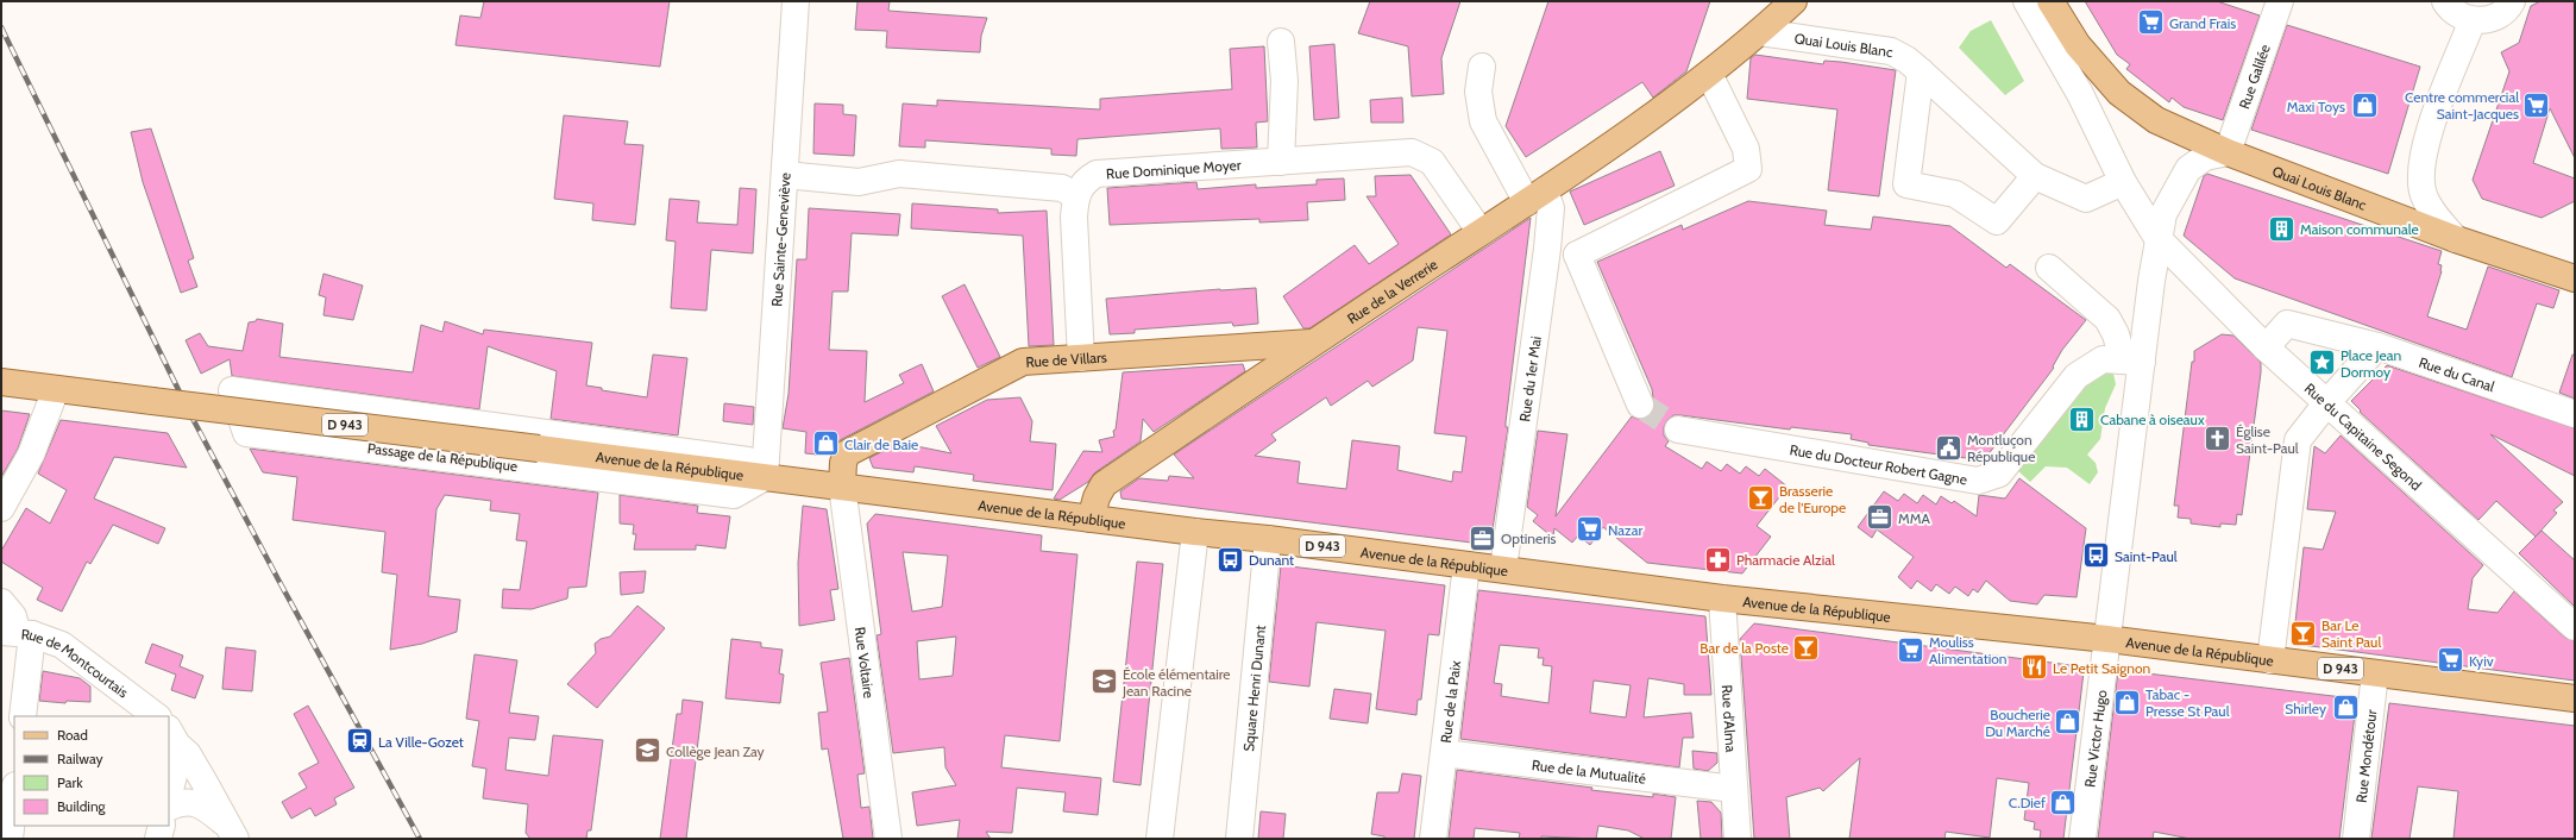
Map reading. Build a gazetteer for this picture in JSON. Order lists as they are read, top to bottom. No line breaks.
{"streets":{"main road":["Quai Louis Blanc","Rue de la Verrerie","Rue de Villars","D 943","Avenue de la République"],"street":["Rue Galilée","Rue Dominique Moyer","Rue Sainte-Geneviève","Rue du Canal","Rue du 1er Mai","Rue du Capitaine Segond","Passage de la République","Rue du Docteur Robert Gagne","Rue Voltaire","Rue de Montcourtais","Square Henri Dunant","Rue de la Paix","Rue d'Alma","Rue Victor Hugo","Rue Mondétour","Rue de la Mutualité"]},"crossings":[["Quai Louis Blanc","Rue Galilée"],["Quai Louis Blanc","Rue de la Verrerie"],["Rue Dominique Moyer","Rue de la Verrerie"],["Rue Sainte-Geneviève","Passage de la République"],["Rue Sainte-Geneviève","Avenue de la République"],["Rue de la Verrerie","Rue de Villars"],["Rue de la Verrerie","Rue du 1er Mai"],["Rue de la Verrerie","Avenue de la République"],["Rue de Villars","Avenue de la République"],["Rue de Villars","Rue Voltaire"],["Rue du Canal","Rue du Capitaine Segond"],["Rue du 1er Mai","Avenue de la République"],["D 943","Avenue de la République"],["Passage de la République","Avenue de la République"],["Avenue de la République","Rue Voltaire"],["Avenue de la République","Square Henri Dunant"],["Avenue de la République","Rue de la Paix"],["Avenue de la République","Rue d'Alma"],["Avenue de la République","Rue Victor Hugo"],["Avenue de la République","Rue Mondétour"],["Rue de la Paix","Rue de la Mutualité"],["Rue d'Alma","Rue de la Mutualité"]],"places":{"supermarket":["Grand Frais","Centre commercial Saint-Jacques","Nazar","Mouliss Alimentation","Kyiv"],"shop":["Maxi Toys","Clair de Baie","Tabac - Presse St Paul","Shirley","Boucherie Du Marché","C.Dief"],"building":["Maison communale","Cabane à oiseaux"],"place":["Place Jean Dormoy"],"church":["Église Saint-Paul"],"public building":["Montluçon République"],"bar":["Brasserie de l'Europe","Bar Le Saint Paul","Bar de la Poste"],"office":["MMA","Optineris"],"bus stop":["Saint-Paul","Dunant"],"pharmacy":["Pharmacie Alzial"],"restaurant":["Le Petit Saignon"],"school or university":["École élémentaire Jean Racine","Collège Jean Zay"],"station":["La Ville-Gozet"]},"legend":["Road","Railway","Park","Building"]}
